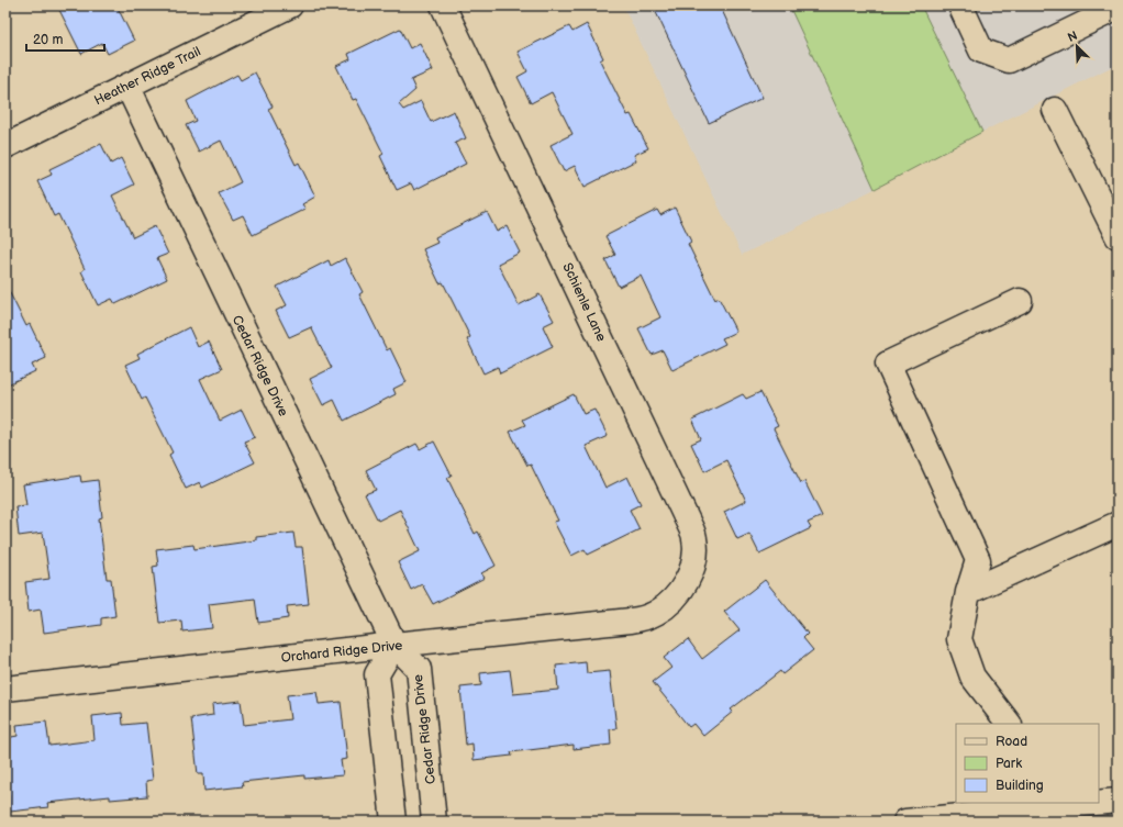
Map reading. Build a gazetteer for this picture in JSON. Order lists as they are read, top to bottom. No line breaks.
{"streets":{"street":["Heather Ridge Trail","Schienle Lane","Cedar Ridge Drive","Orchard Ridge Drive"]},"crossings":[["Heather Ridge Trail","Cedar Ridge Drive"],["Schienle Lane","Orchard Ridge Drive"],["Cedar Ridge Drive","Orchard Ridge Drive"]],"legend":["Road","Park","Building"],"scale_bar":"20 m","north":"top left"}
